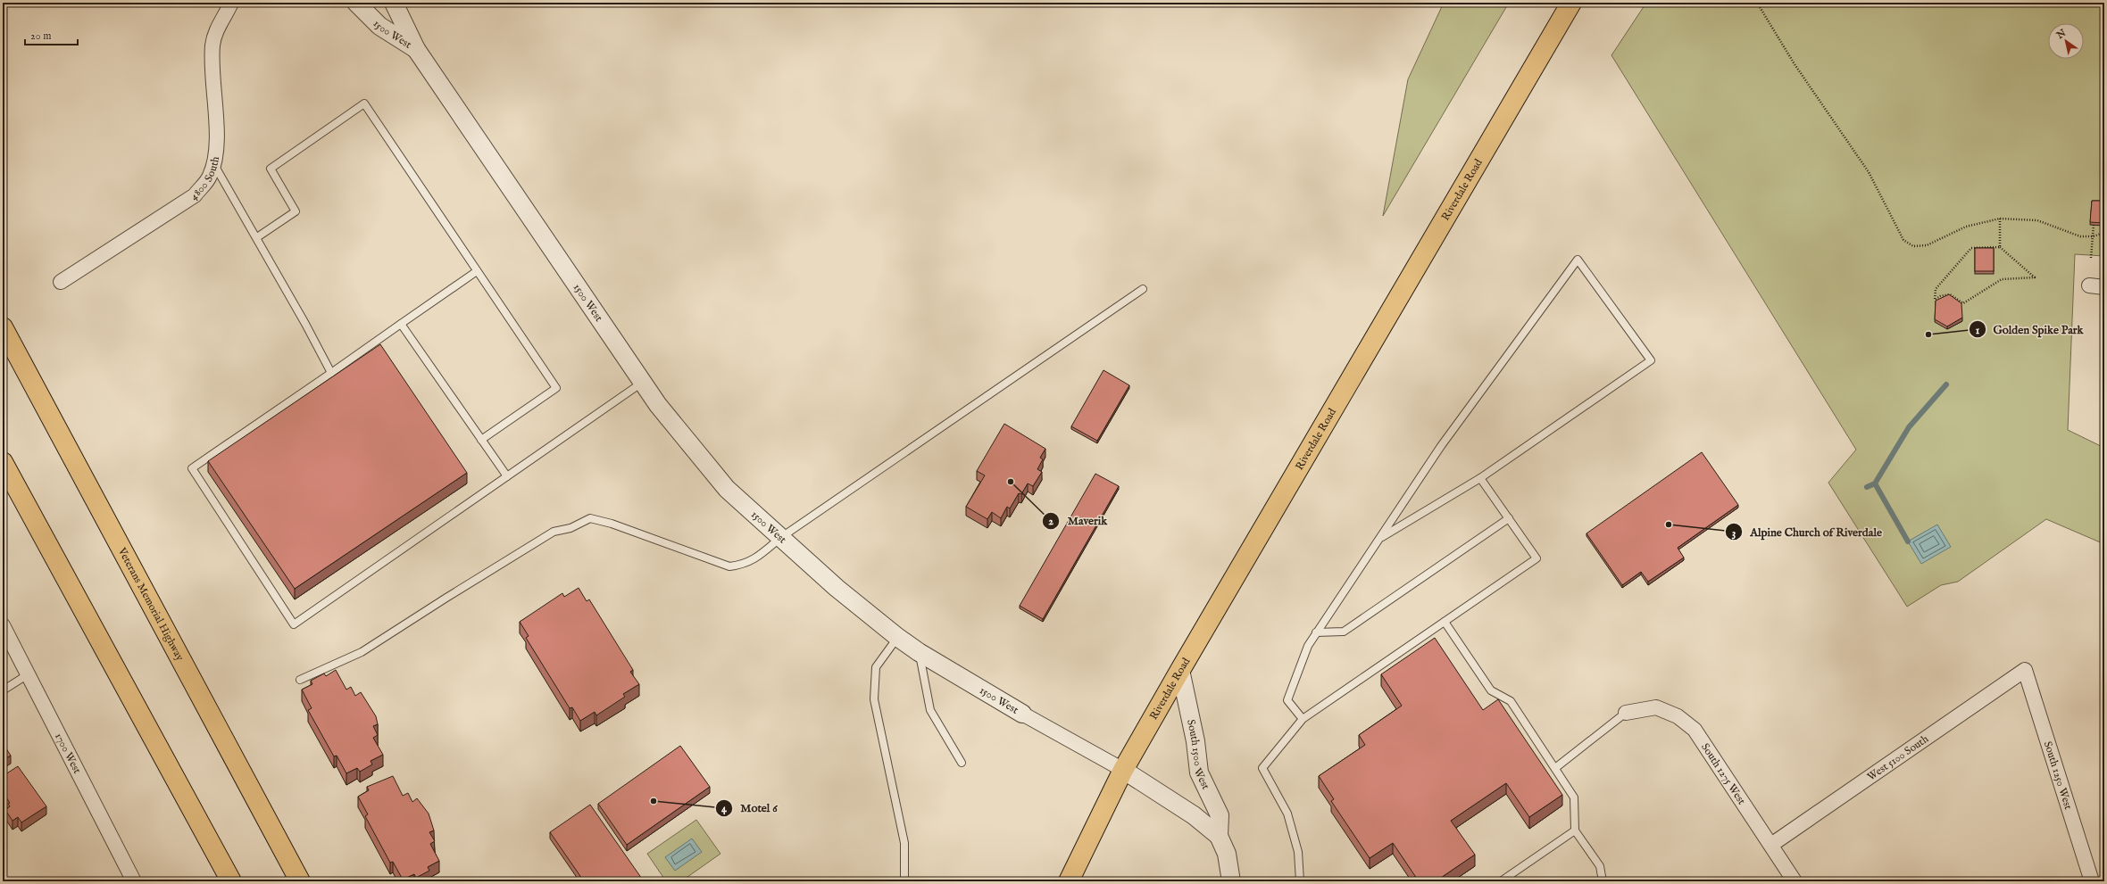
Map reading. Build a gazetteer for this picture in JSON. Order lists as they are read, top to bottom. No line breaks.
{"streets":{"main road":["Riverdale Road","Veterans Memorial Highway"],"street":["1500 West","4800 South","1700 West","South 1500 West","West 5100 South","South 1275 West","South 1250 West"]},"crossings":[["1500 West","Riverdale Road"],["1500 West","South 1500 West"],["Riverdale Road","South 1500 West"],["West 5100 South","South 1275 West"],["West 5100 South","South 1250 West"]],"places":["Golden Spike Park","Maverik","Alpine Church of Riverdale","Motel 6"],"scale_bar":"20 m","north":"top left"}
